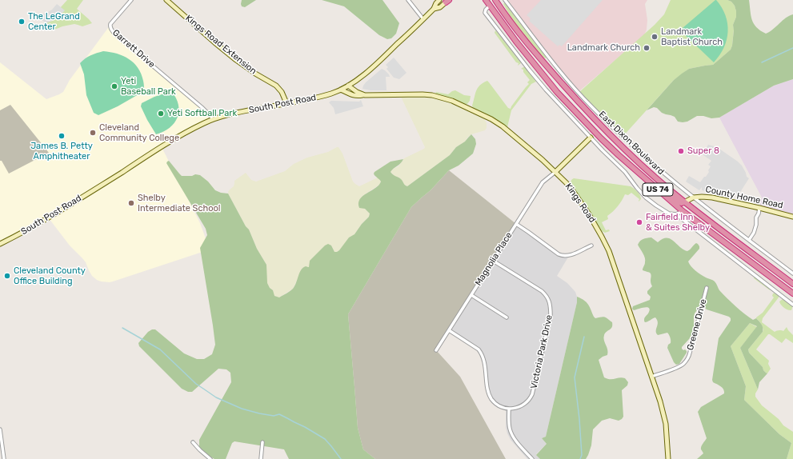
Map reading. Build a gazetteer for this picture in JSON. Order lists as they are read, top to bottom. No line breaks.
{"streets":{"highway":["East Dixon Boulevard","US 74"],"street":["Kings Road Extension","Garrett Drive","South Post Road","County Home Road","Kings Road","Magnolia Place","Greene Drive","Victoria Park Drive"]},"crossings":[["Kings Road Extension","South Post Road"],["Garrett Drive","South Post Road"],["South Post Road","Kings Road"],["East Dixon Boulevard","County Home Road"],["Kings Road","Magnolia Place"],["Kings Road","Greene Drive"],["Magnolia Place","Victoria Park Drive"]],"places":["The LeGrand Center","Landmark Baptist Church","Landmark Church","Yeti Baseball Park","Yeti Softball Park","Cleveland Community College","James B. Petty Amphitheater","Super 8","Shelby Intermediate School","Fairfield Inn & Suites Shelby","Cleveland County Office Building"]}
